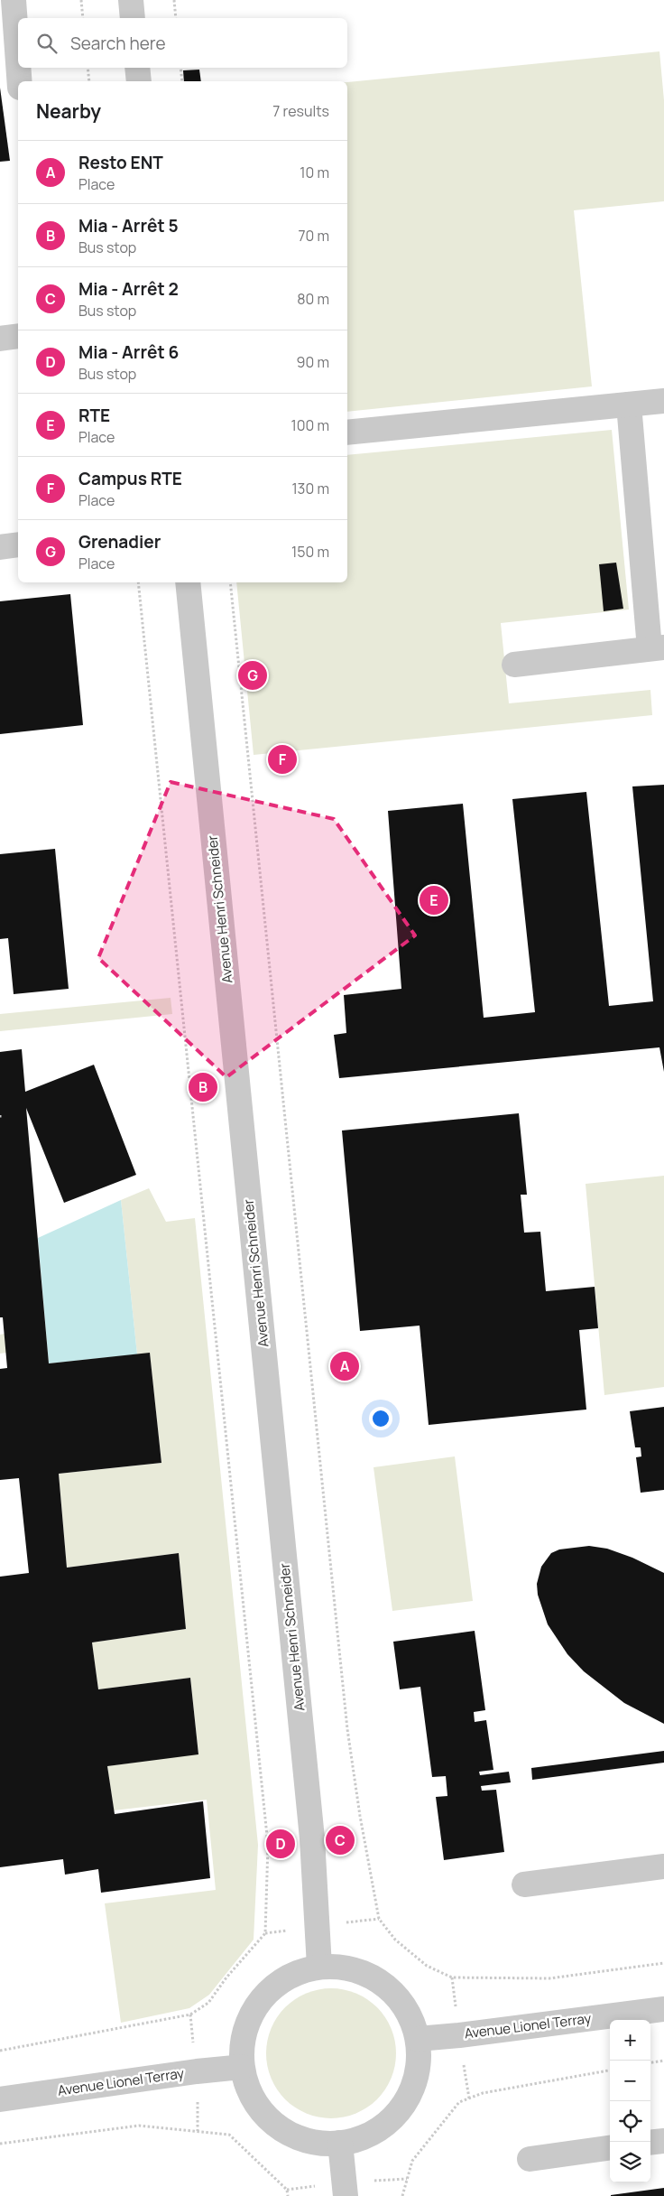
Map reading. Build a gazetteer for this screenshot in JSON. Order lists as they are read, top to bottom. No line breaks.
{"streets":{"street":["Avenue Henri Schneider","Avenue Lionel Terray"]},"page":{"search":"Search here","heading":["Nearby","7 results"],"list":[{"mark":"A","name":"Resto ENT","note":"Place","value":"10 m"},{"mark":"B","name":"Mia - Arrêt 5","note":"Bus stop","value":"70 m"},{"mark":"C","name":"Mia - Arrêt 2","note":"Bus stop","value":"80 m"},{"mark":"D","name":"Mia - Arrêt 6","note":"Bus stop","value":"90 m"},{"mark":"E","name":"RTE","note":"Place","value":"100 m"},{"mark":"F","name":"Campus RTE","note":"Place","value":"130 m"},{"mark":"G","name":"Grenadier","note":"Place","value":"150 m"}],"pins":["G","F","E","B","A","C","D"],"map_buttons":["+","−"]}}
